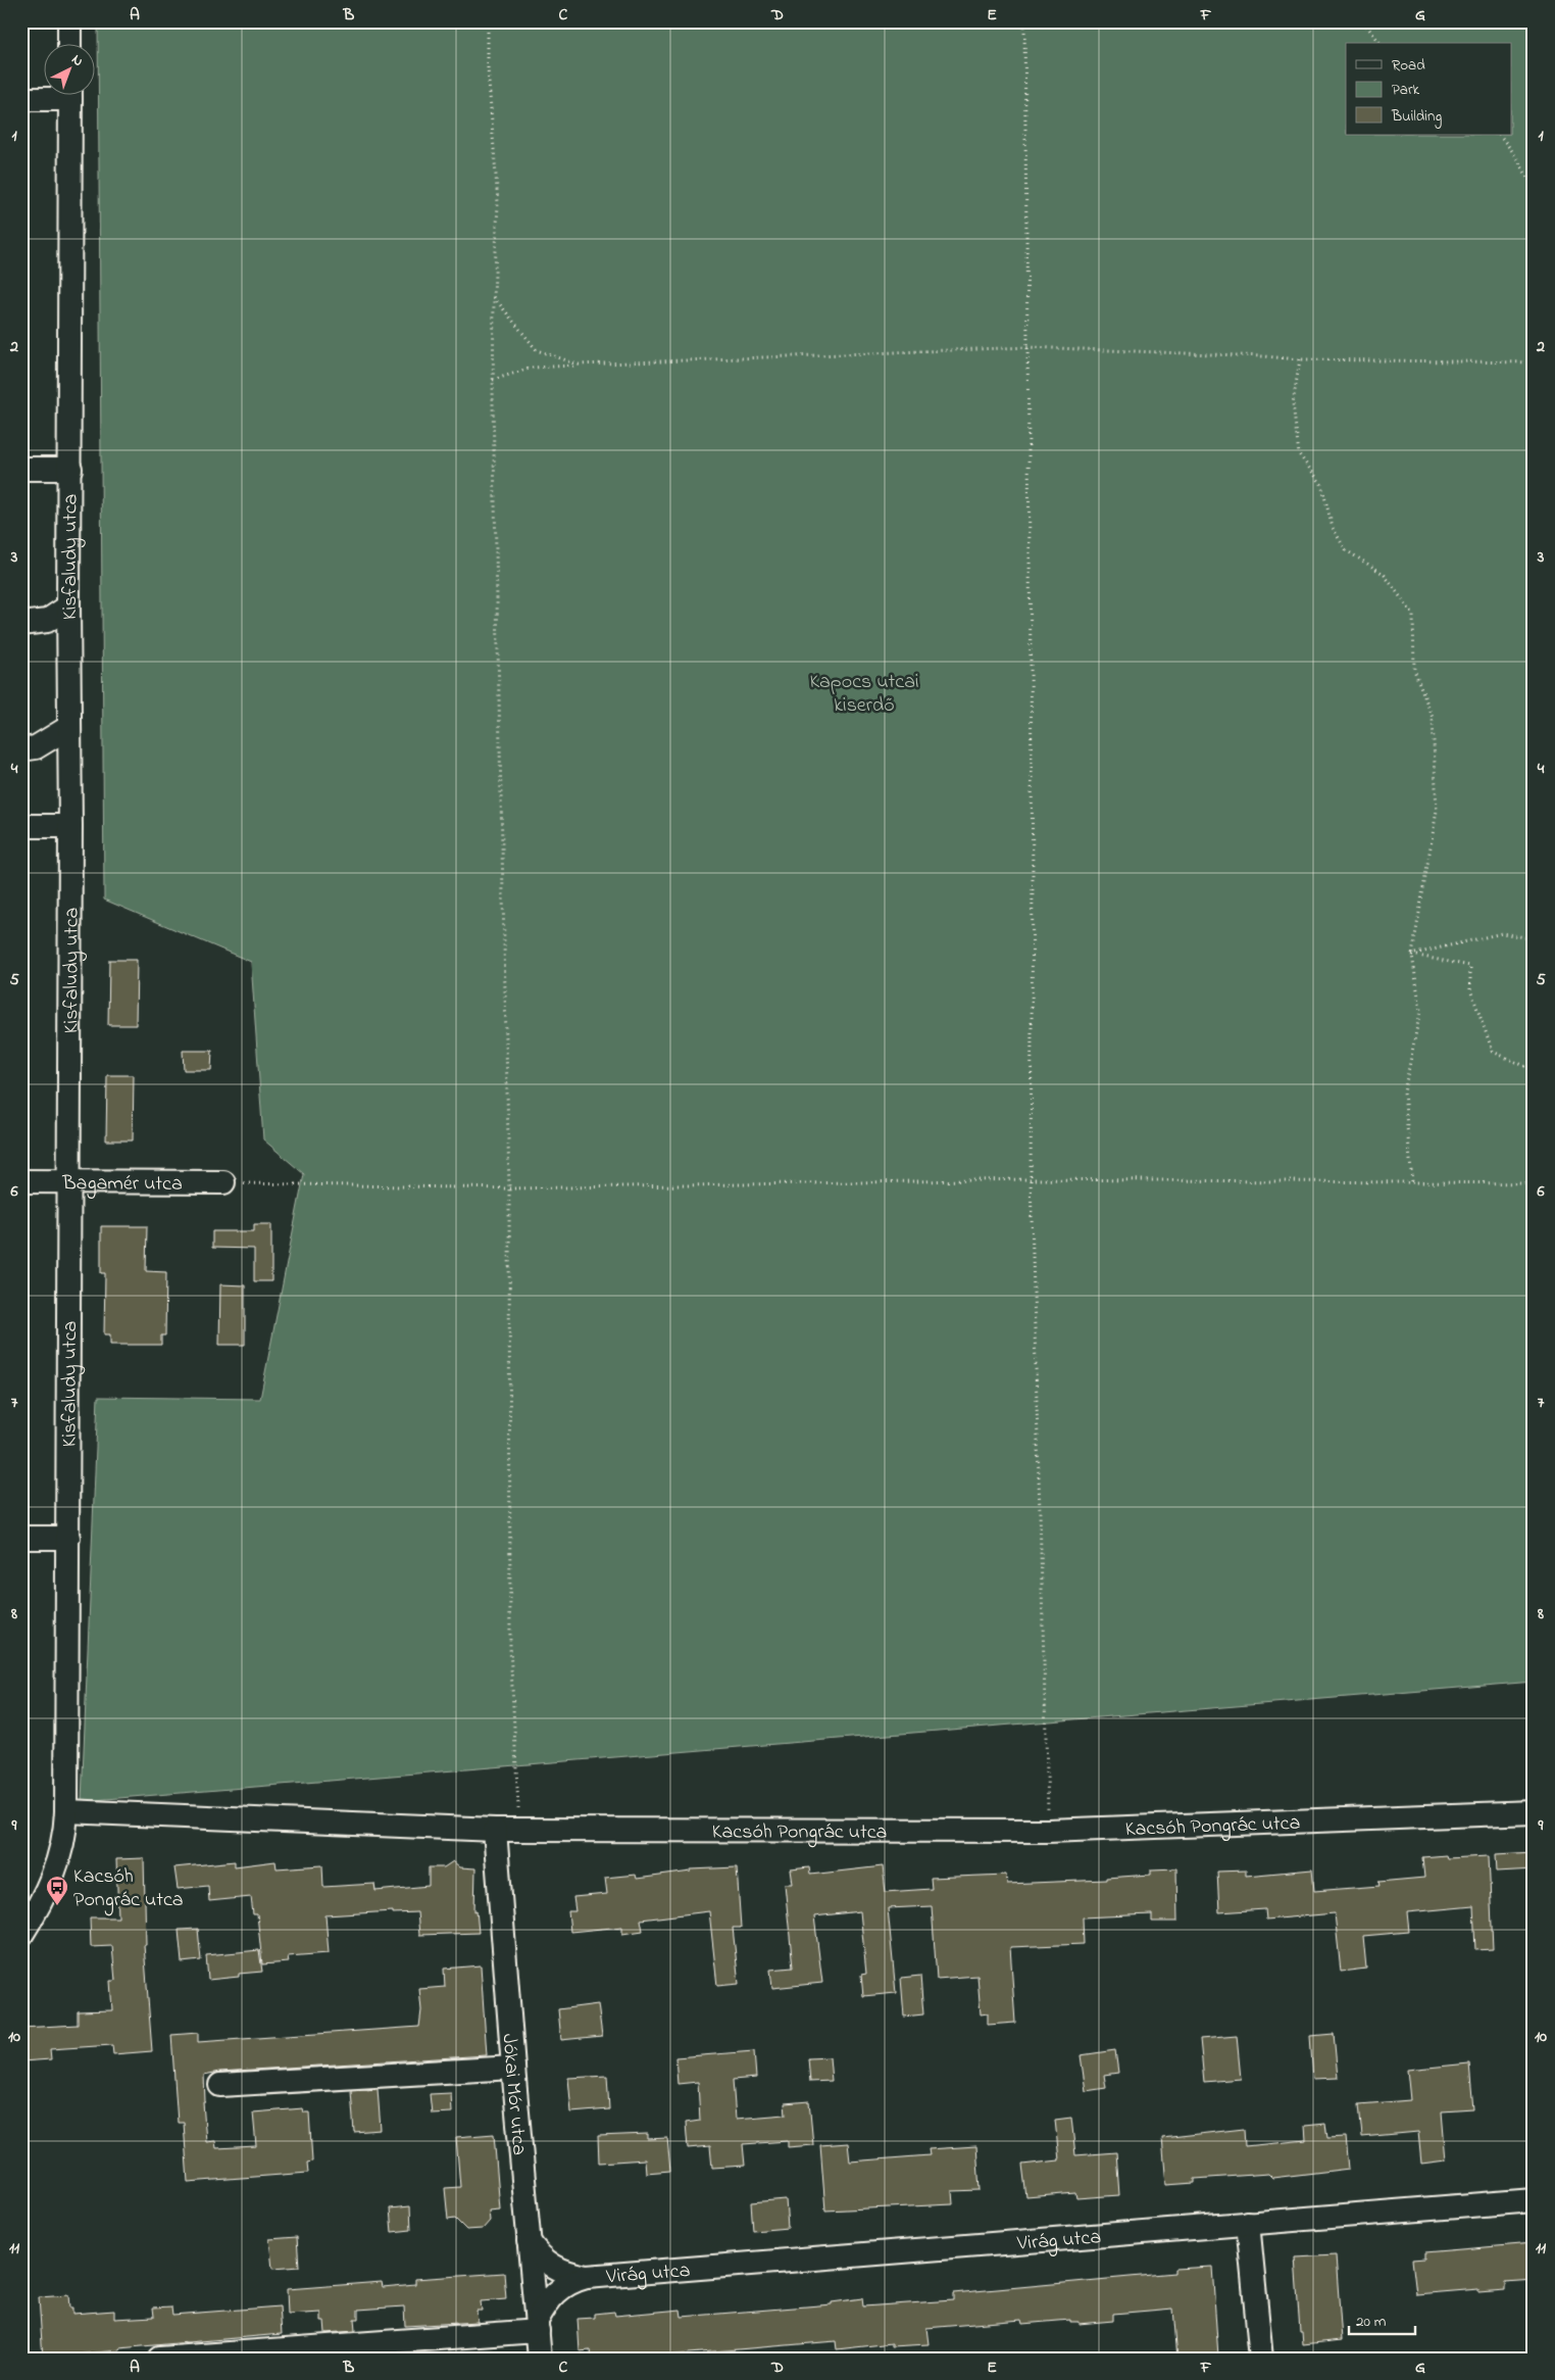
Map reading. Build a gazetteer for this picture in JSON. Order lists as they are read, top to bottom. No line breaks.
{"streets":{"street":["Kisfaludy utca","Bagamér utca","Kacsóh Pongrác utca","Jókai Mór utca","Virág utca"]},"crossings":[["Kisfaludy utca","Bagamér utca"],["Kisfaludy utca","Kacsóh Pongrác utca"],["Kacsóh Pongrác utca","Jókai Mór utca"],["Jókai Mór utca","Virág utca"]],"parks":["Kapocs utcai kiserdő"],"places":{"bus stop":["Kacsóh Pongrác utca"]},"legend":["Road","Park","Building"],"scale_bar":"20 m","north":"top right","grid":{"columns":["A","B","C","D","E","F","G"],"rows":["1","2","3","4","5","6","7","8","9","10","11"]}}
